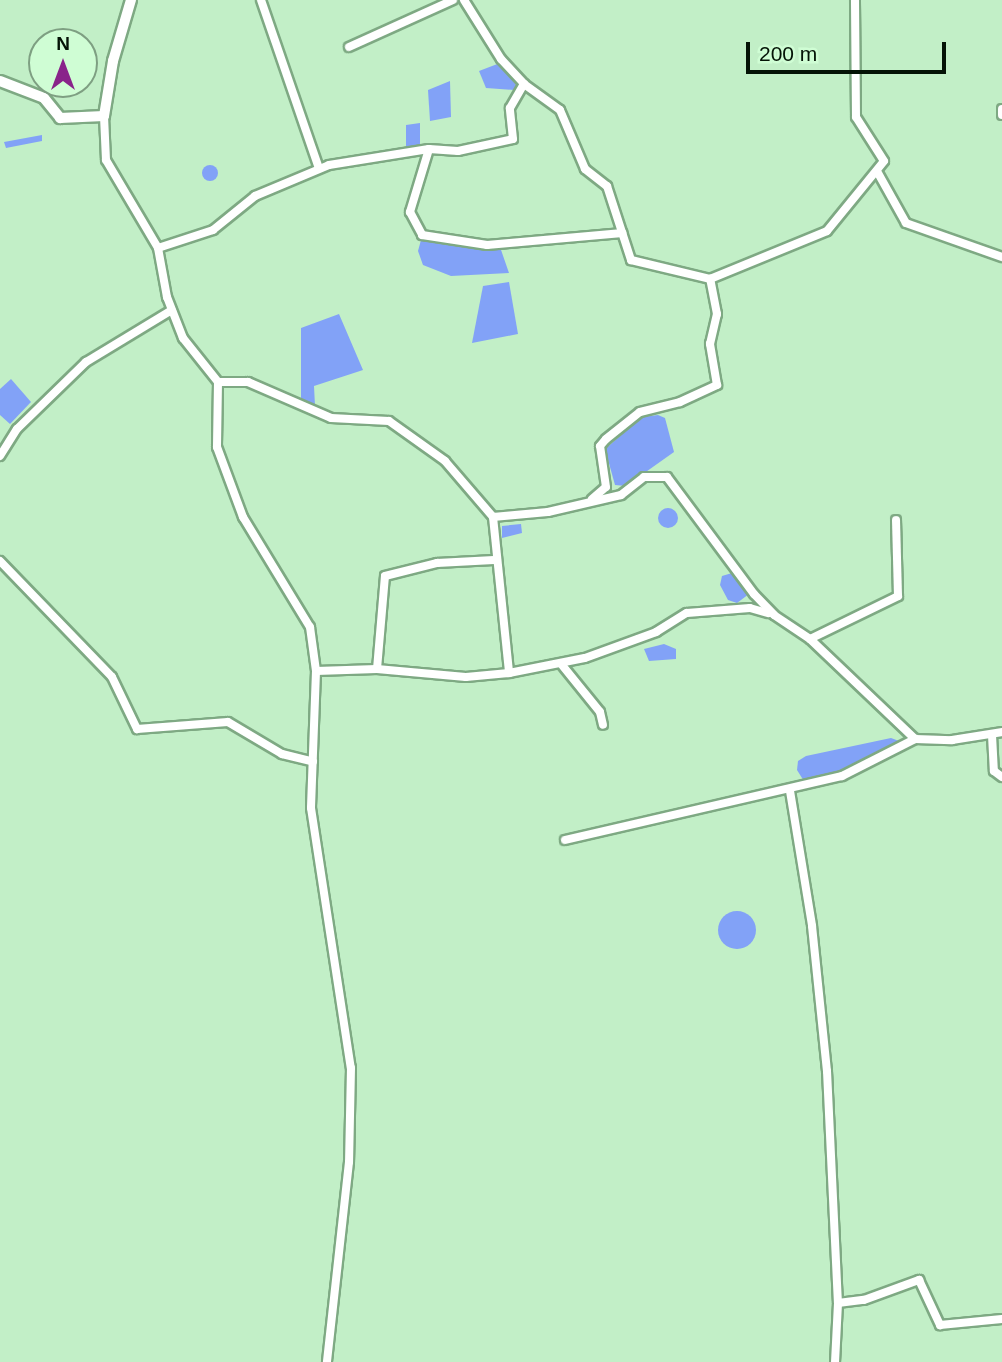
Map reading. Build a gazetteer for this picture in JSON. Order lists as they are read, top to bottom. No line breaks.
{"scale_bar":"200 m","north":"top"}
